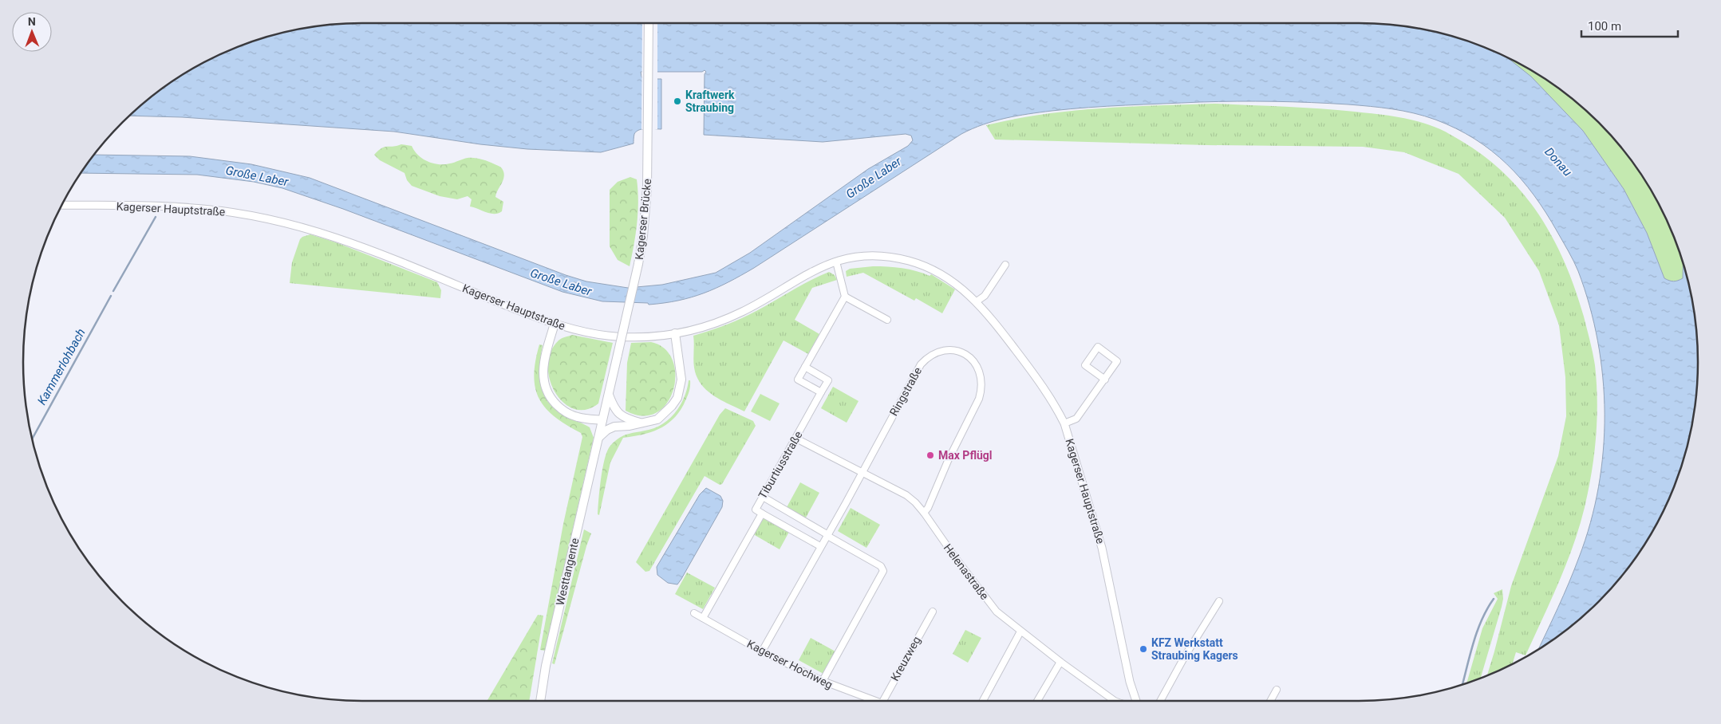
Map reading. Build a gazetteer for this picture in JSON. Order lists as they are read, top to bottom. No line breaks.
{"streets":{"main road":["Kagerser Brücke","Westtangente"],"street":["Kagerser Hauptstraße","Ringstraße","Tiburtiusstraße","Helenastraße","Kreuzweg","Kagerser Hochweg"]},"crossings":[["Kagerser Brücke","Westtangente"],["Ringstraße","Helenastraße"],["Ringstraße","Kagerser Hochweg"],["Tiburtiusstraße","Helenastraße"],["Tiburtiusstraße","Kagerser Hochweg"]],"water":["Donau","Große Laber","Kammerlohbach"],"places":["Kraftwerk Straubing","Max Pflügl","KFZ Werkstatt Straubing Kagers"],"scale_bar":"100 m","north":"top"}
